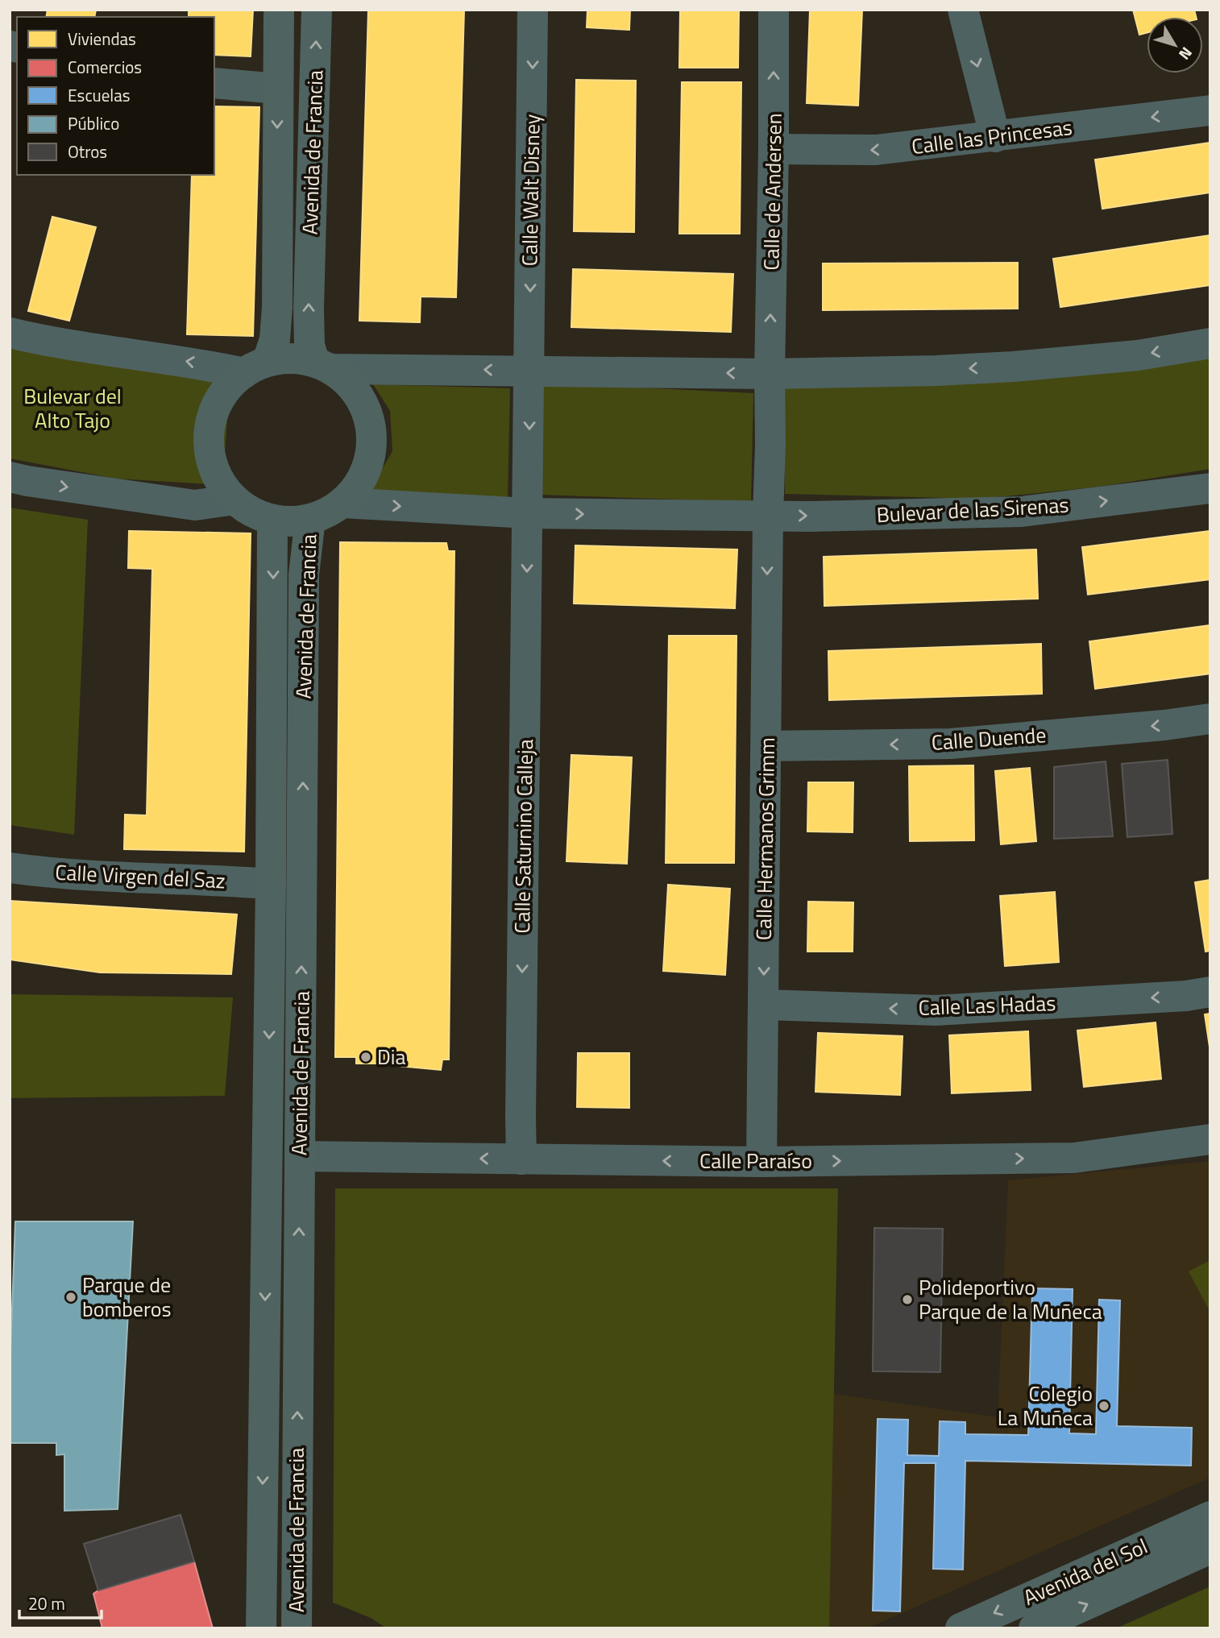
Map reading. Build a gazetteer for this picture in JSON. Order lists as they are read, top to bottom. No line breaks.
{"streets":{"main road":["Avenida de Francia","Avenida del Sol"],"street":["Calle las Princesas","Calle Walt Disney","Calle de Andersen","Bulevar de las Sirenas","Calle Duende","Calle Saturnino Calleja","Calle Hermanos Grimm","Calle Virgen del Saz","Calle Las Hadas","Calle Paraíso"]},"crossings":[["Calle las Princesas","Calle de Andersen"],["Avenida de Francia","Bulevar de las Sirenas"],["Avenida de Francia","Calle Virgen del Saz"],["Avenida de Francia","Calle Paraíso"],["Bulevar de las Sirenas","Calle Saturnino Calleja"],["Bulevar de las Sirenas","Calle Hermanos Grimm"],["Calle Duende","Calle Hermanos Grimm"],["Calle Saturnino Calleja","Calle Paraíso"],["Calle Hermanos Grimm","Calle Las Hadas"],["Calle Hermanos Grimm","Calle Paraíso"]],"one_way":["Calle Walt Disney","Calle Duende","Calle Saturnino Calleja","Calle Hermanos Grimm","Calle Las Hadas"],"parks":["Bulevar del Alto Tajo"],"places":["Dia","Parque de bomberos","Polideportivo Parque de la Muñeca","Colegio La Muñeca"],"legend":["Viviendas","Comercios","Escuelas","Público","Otros"],"scale_bar":"20 m","north":"bottom right"}
